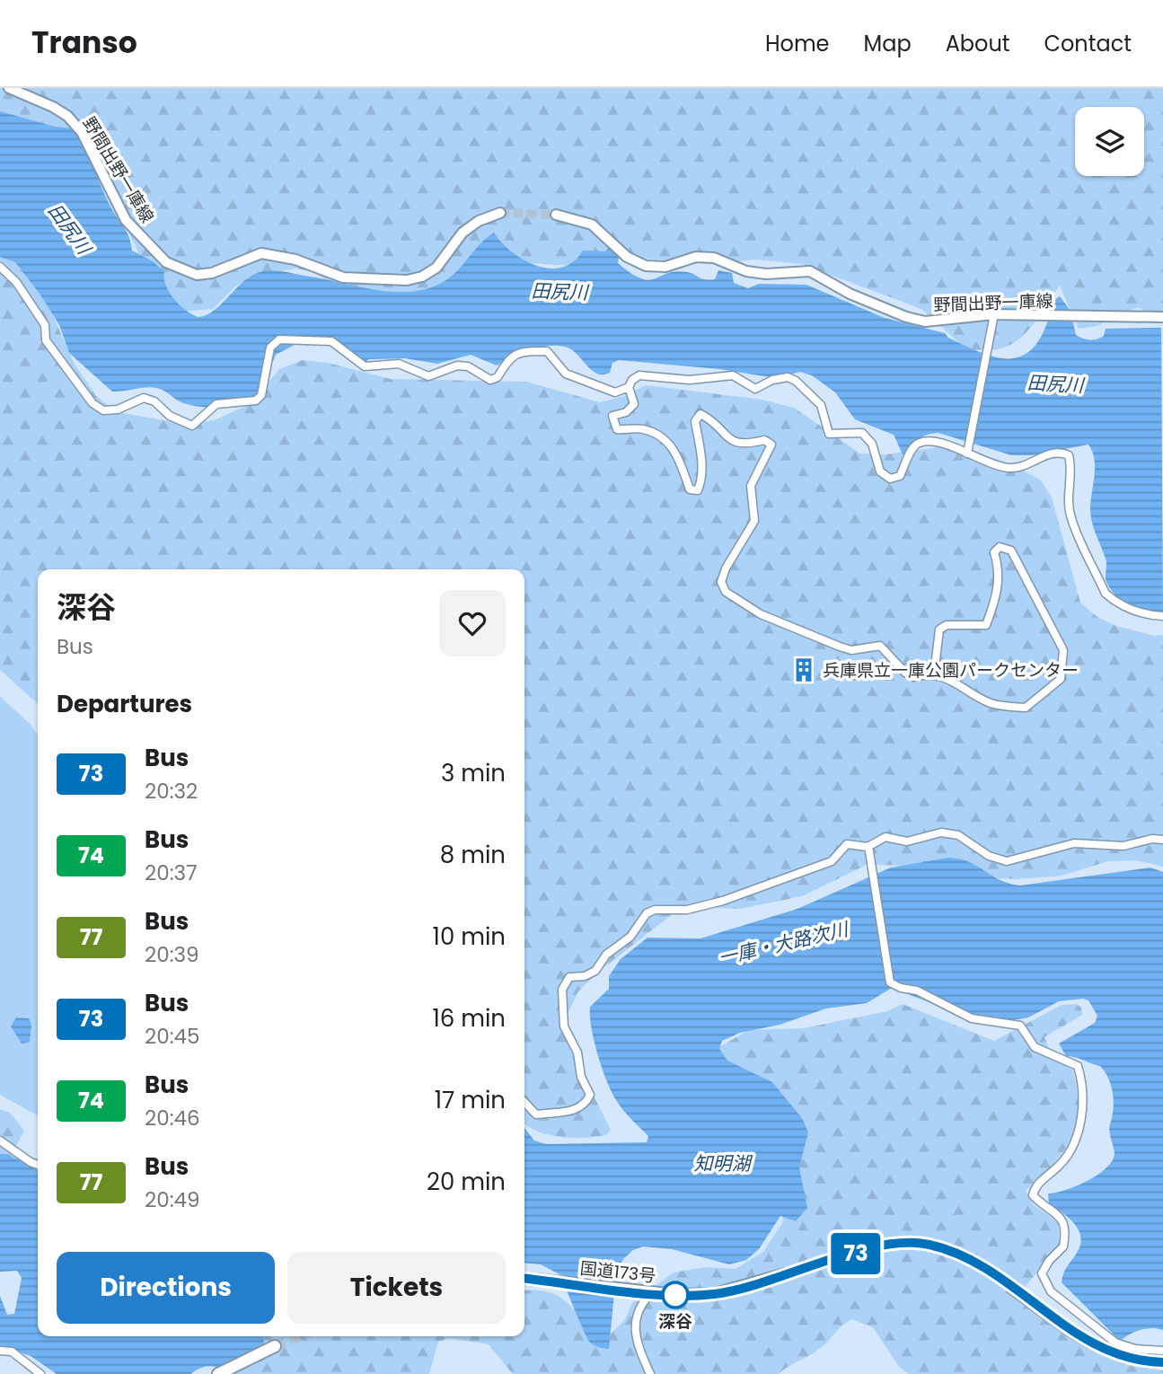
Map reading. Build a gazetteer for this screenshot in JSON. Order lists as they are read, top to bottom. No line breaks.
{"streets":{"highway":["国道173号"],"main road":["野間出野一庫線"]},"water":["田尻川","一庫・大路次川","知明湖"],"places":{"building":["兵庫県立一庫公園パークセンター"],"other":["深谷"]},"lines":["bus line 73"],"page":{"header":"Transo","nav":["Home","Map","About","Contact"],"on_map":"73","heading":[["深谷","Bus"],"Departures"],"list":[{"mark":"73","name":"Bus","note":"20:32","value":"3 min"},{"mark":"74","name":"Bus","note":"20:37","value":"8 min"},{"mark":"77","name":"Bus","note":"20:39","value":"10 min"},{"mark":"73","name":"Bus","note":"20:45","value":"16 min"},{"mark":"74","name":"Bus","note":"20:46","value":"17 min"},{"mark":"77","name":"Bus","note":"20:49","value":"20 min"}],"buttons":["Directions","Tickets"]}}
